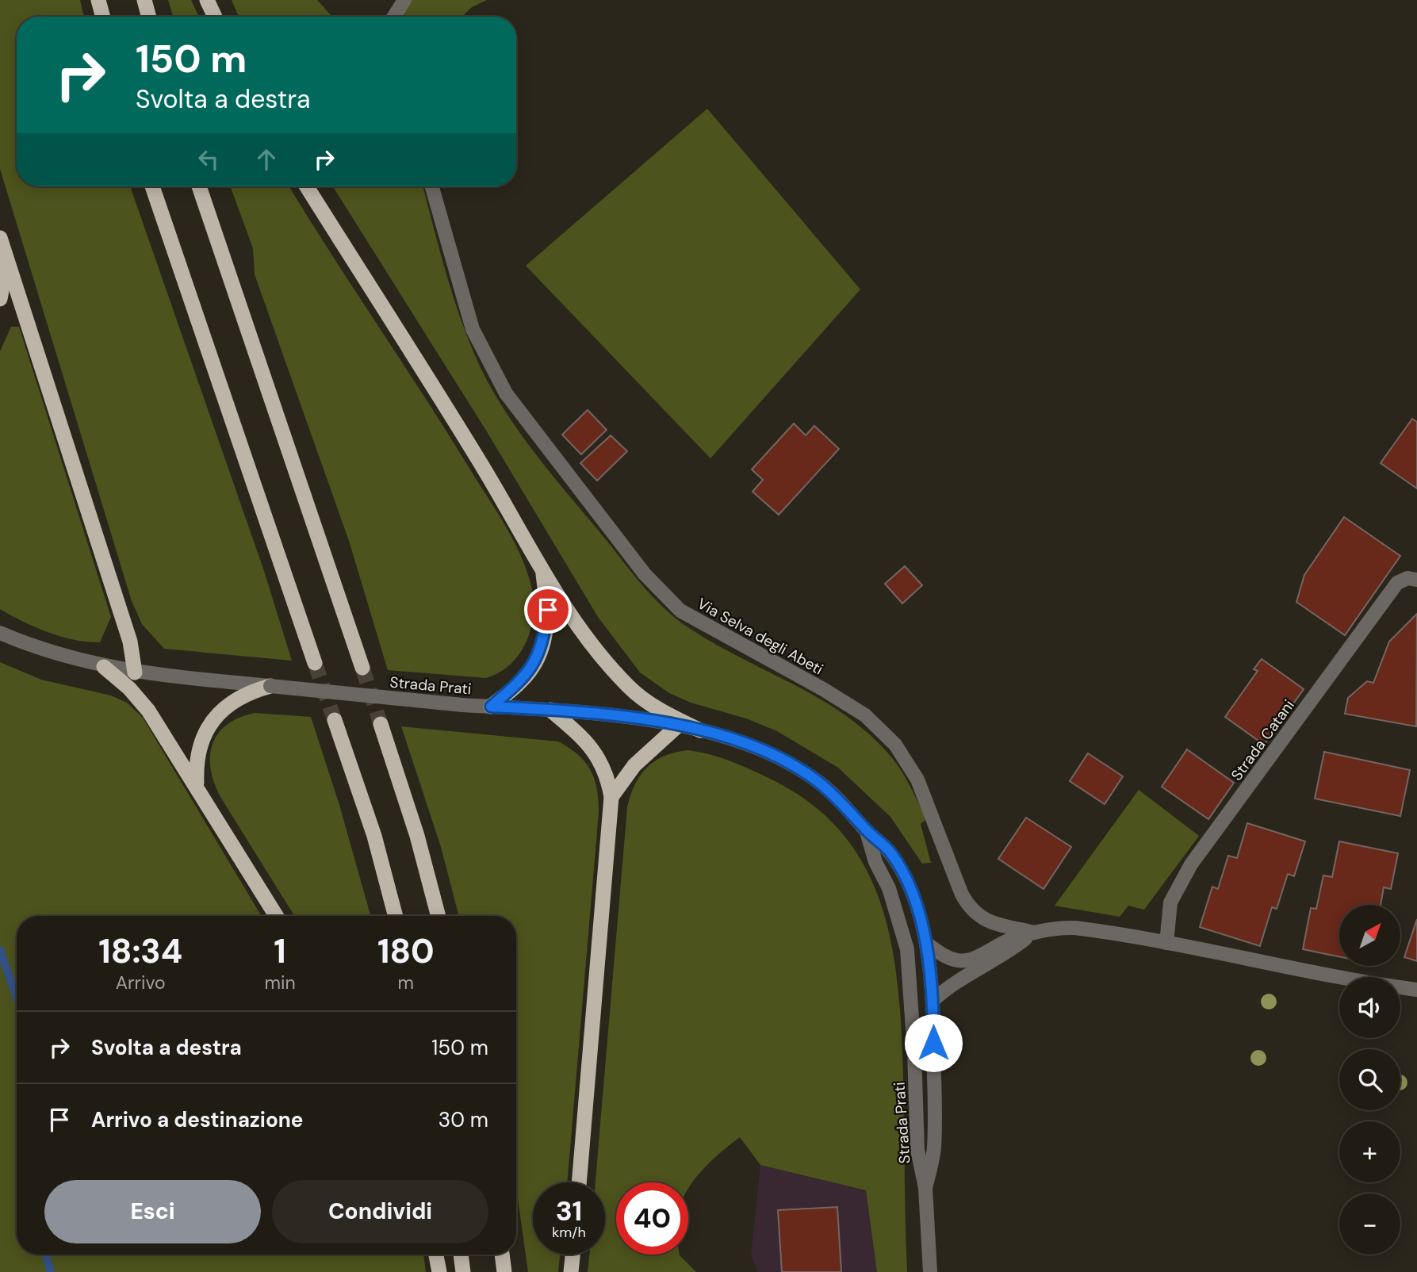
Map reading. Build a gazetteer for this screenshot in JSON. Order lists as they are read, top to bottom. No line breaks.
{"streets":{"street":["Via Selva degli Abeti","Strada Prati","Strada Catani"]},"north":"top right","page":{"turn":["150 m","Svolta a destra"],"map_buttons":["+","−"],"eta":["18:34","Arrivo","1","min","180","m"],"list":[{"name":"Svolta a destra","value":"150 m"},{"name":"Arrivo a destinazione","value":"30 m"}],"buttons":["Esci","Condividi"],"speed":"31 km/h","limit":"40"}}
